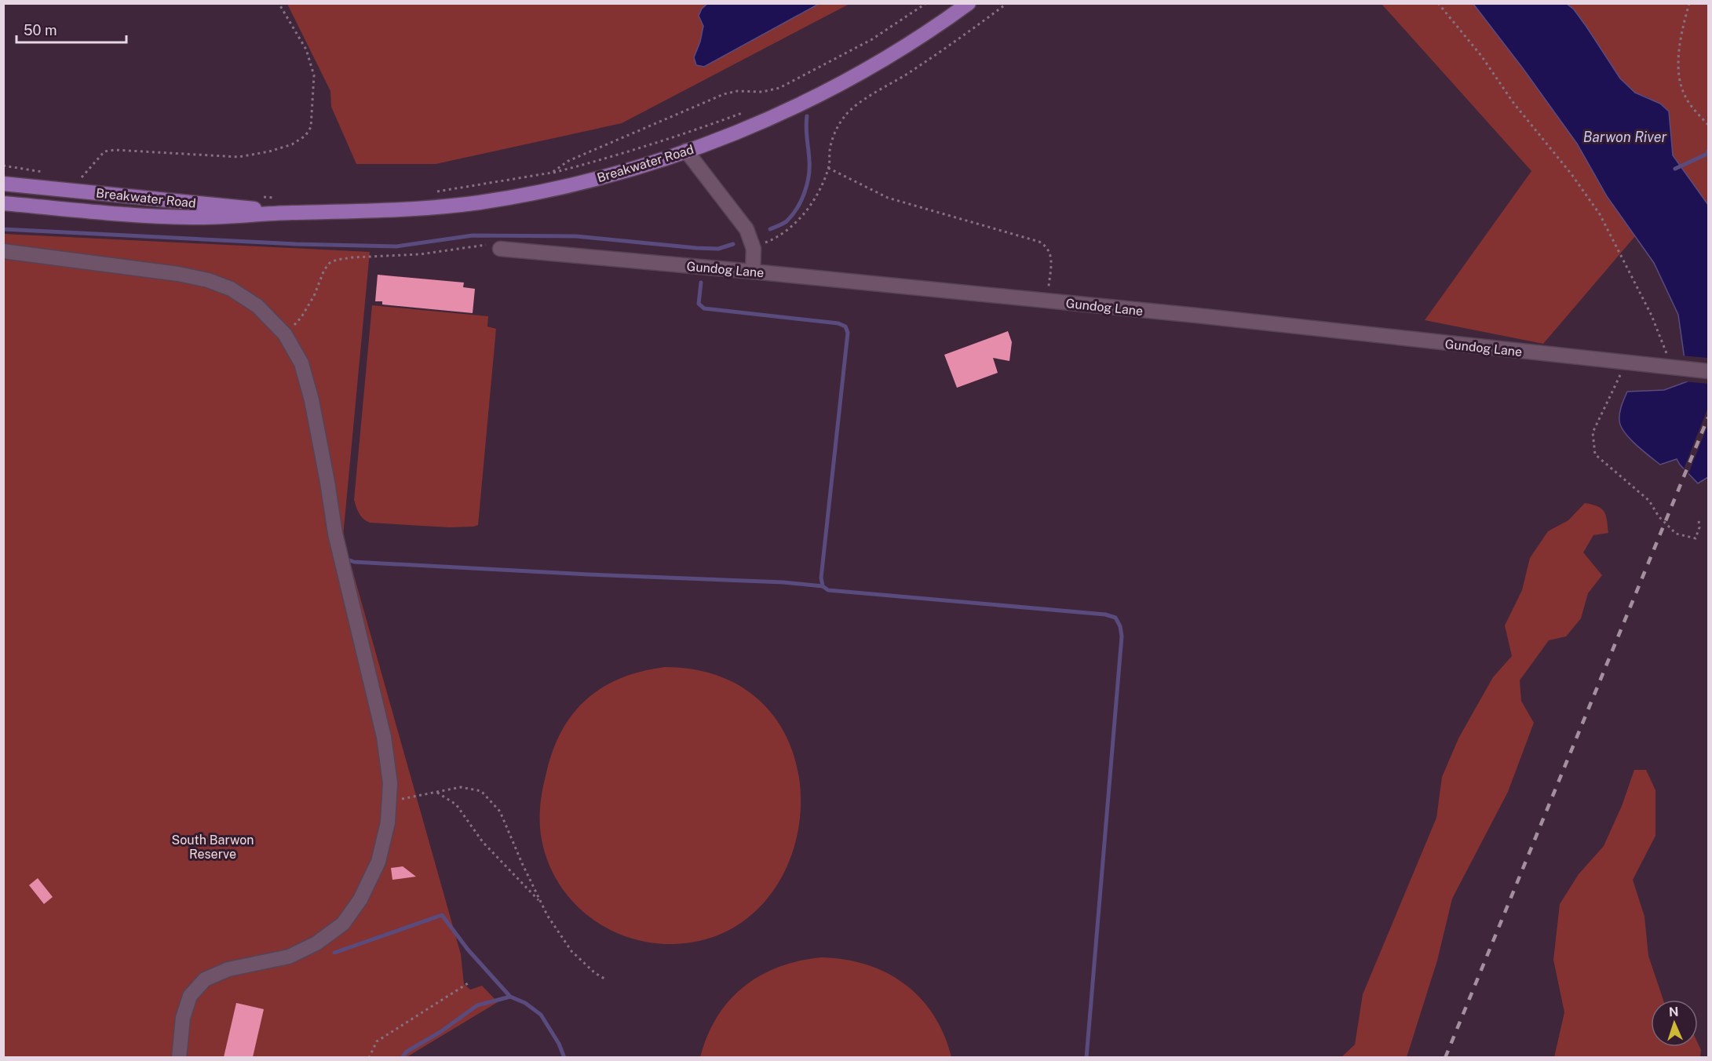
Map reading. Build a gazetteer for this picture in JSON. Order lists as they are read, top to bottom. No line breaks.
{"streets":{"main road":["Breakwater Road"],"street":["Gundog Lane"]},"water":["Barwon River"],"parks":["South Barwon Reserve"],"scale_bar":"50 m","north":"top"}
